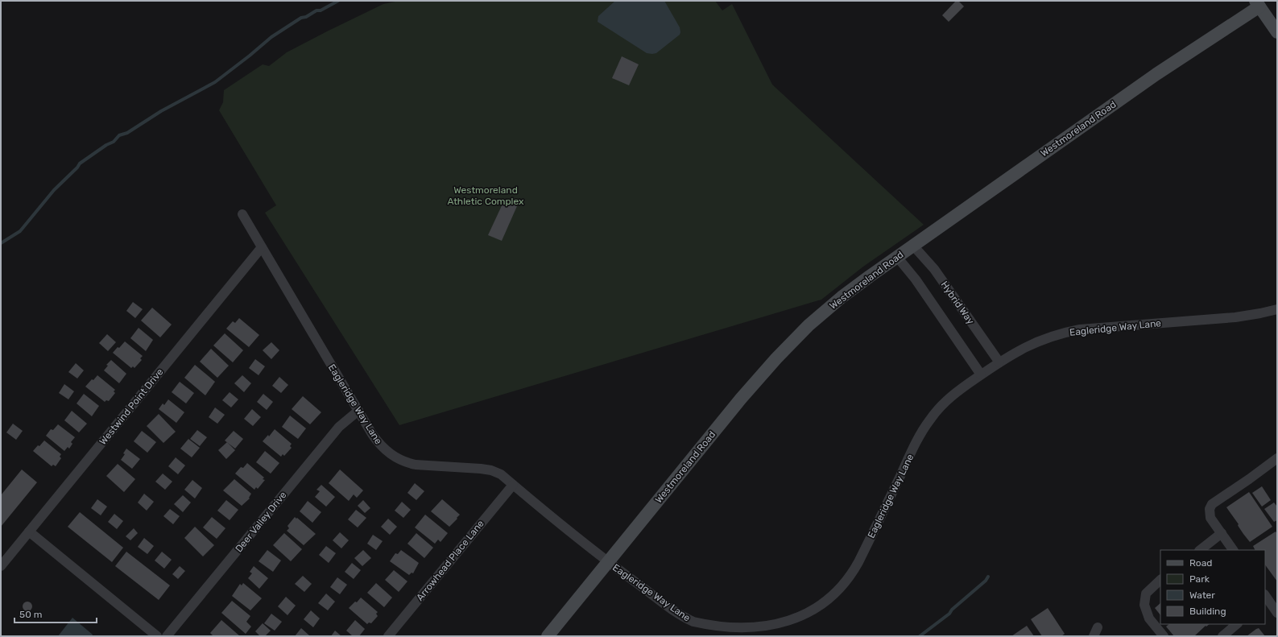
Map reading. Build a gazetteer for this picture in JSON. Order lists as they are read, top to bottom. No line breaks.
{"streets":{"street":["Westmoreland Road","Hybrid Way","Eagleridge Way Lane","Westwind Point Drive","Deer Valley Drive","Arrowhead Place Lane"]},"crossings":[["Westmoreland Road","Hybrid Way"],["Westmoreland Road","Eagleridge Way Lane"],["Hybrid Way","Eagleridge Way Lane"],["Eagleridge Way Lane","Westwind Point Drive"],["Eagleridge Way Lane","Deer Valley Drive"],["Eagleridge Way Lane","Arrowhead Place Lane"]],"parks":["Westmoreland Athletic Complex"],"legend":["Road","Park","Water","Building"],"scale_bar":"50 m"}
